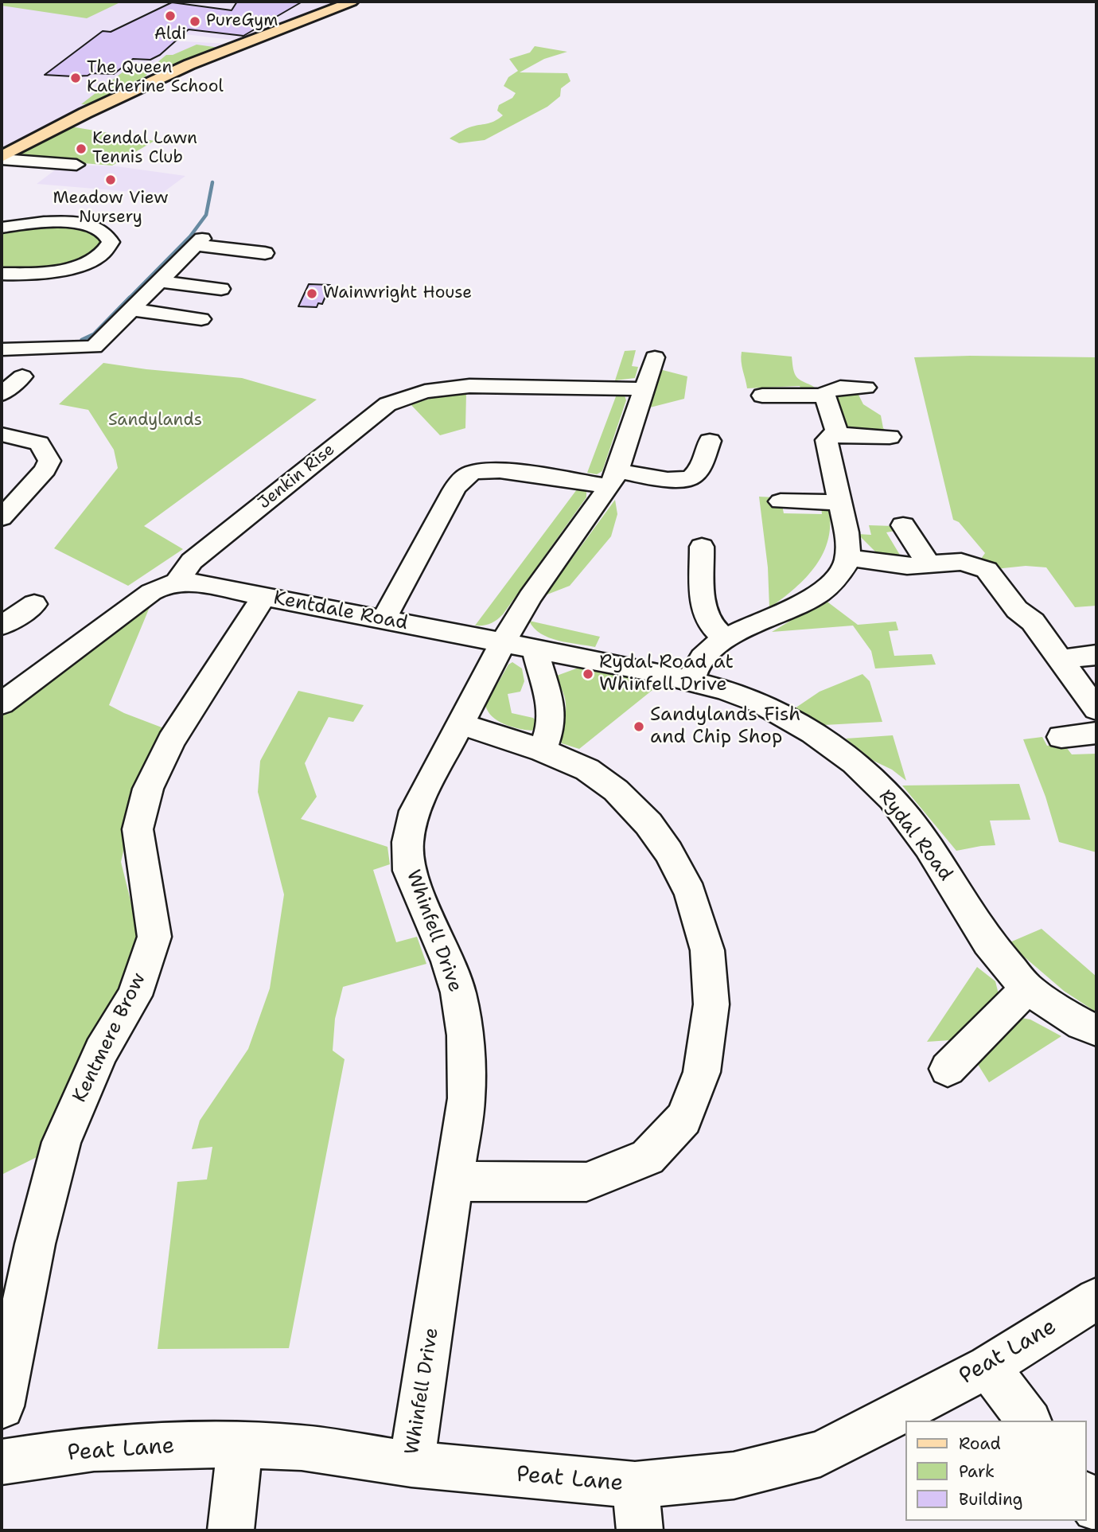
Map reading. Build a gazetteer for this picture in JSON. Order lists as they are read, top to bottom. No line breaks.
{"streets":{"street":["Jenkin Rise","Kentdale Road","Rydal Road","Whinfell Drive","Kentmere Brow","Peat Lane"]},"crossings":[["Jenkin Rise","Kentdale Road"],["Jenkin Rise","Whinfell Drive"],["Kentdale Road","Rydal Road"],["Kentdale Road","Whinfell Drive"],["Kentdale Road","Kentmere Brow"],["Rydal Road","Whinfell Drive"],["Whinfell Drive","Peat Lane"]],"parks":["Sandylands"],"places":["Aldi","PureGym","The Queen Katherine School","Kendal Lawn Tennis Club","Meadow View Nursery","Wainwright House","Rydal Road at Whinfell Drive","Sandylands Fish and Chip Shop"],"legend":["Road","Park","Building"]}
